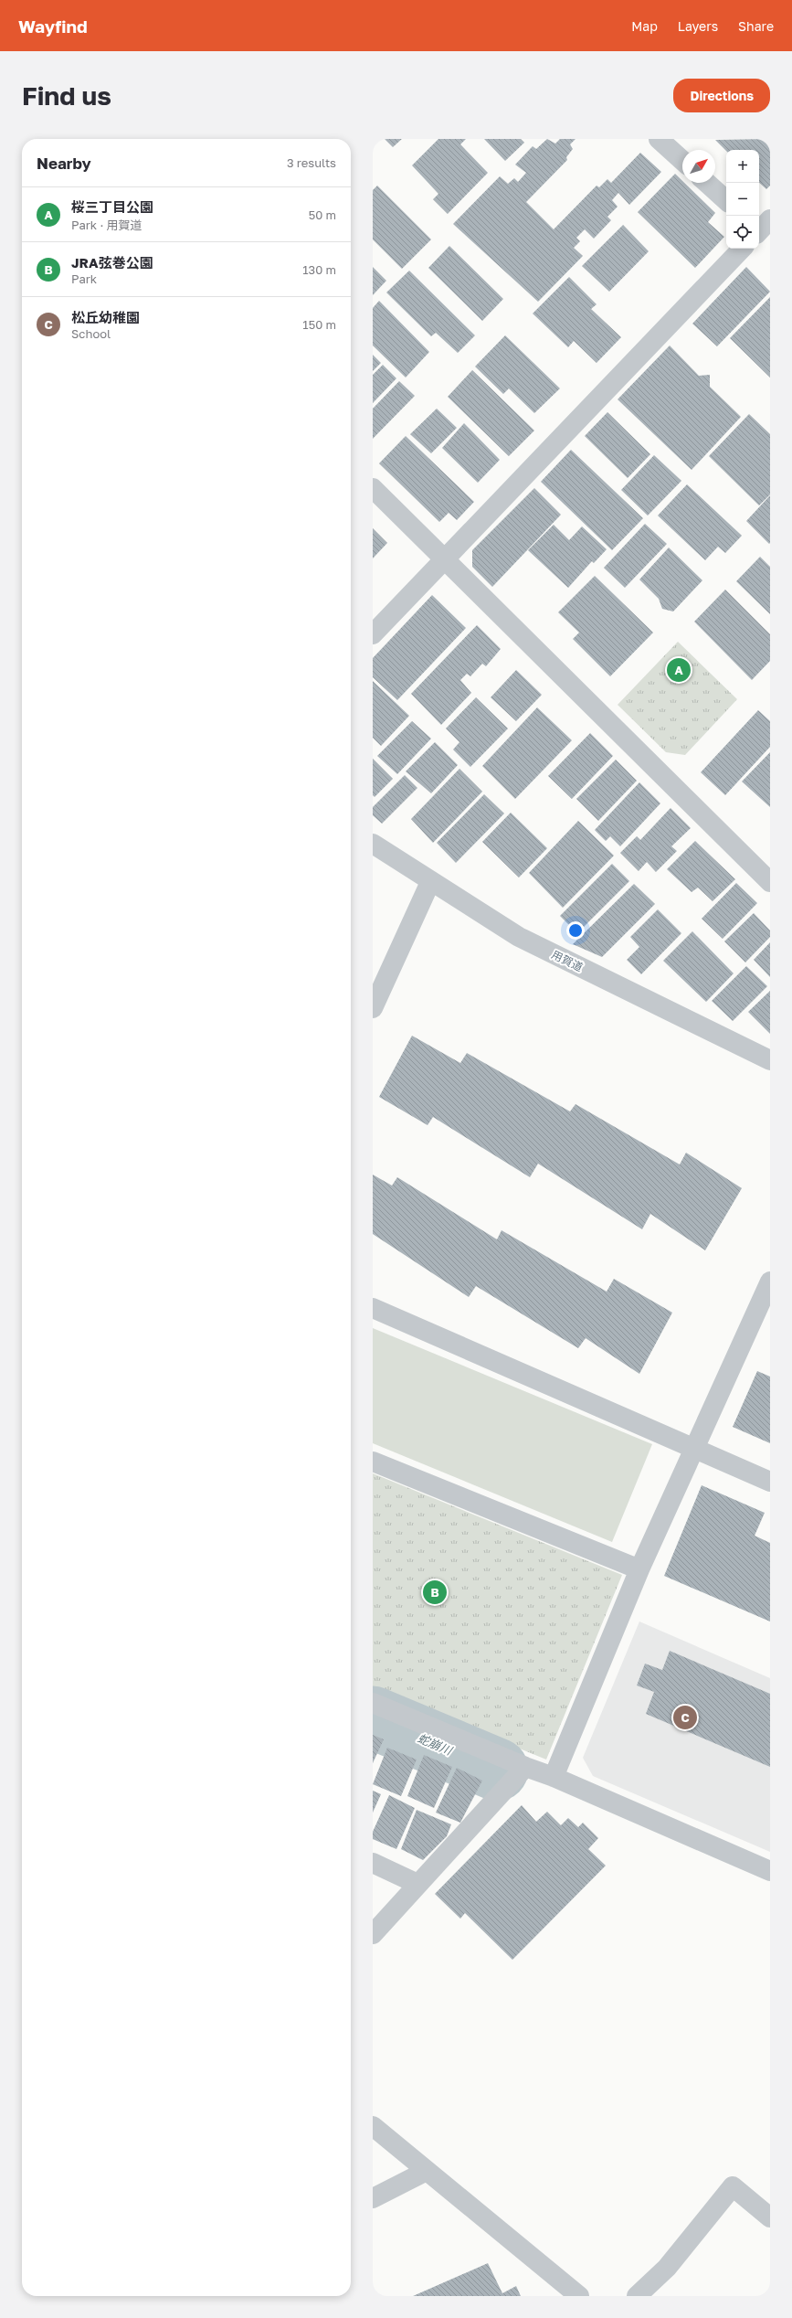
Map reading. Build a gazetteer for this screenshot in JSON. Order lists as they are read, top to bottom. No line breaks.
{"streets":{"street":["用賀道"]},"water":["蛇崩川"],"north":"top right","page":{"header":"Wayfind","nav":["Map","Layers","Share"],"buttons":"Directions","title":"Find us","heading":["Nearby","3 results"],"map_buttons":["+","−"],"list":[{"mark":"A","name":"桜三丁目公園","note":"Park · 用賀道","value":"50 m"},{"mark":"B","name":"JRA弦巻公園","note":"Park","value":"130 m"},{"mark":"C","name":"松丘幼稚園","note":"School","value":"150 m"}],"pins":["A","B","C"]}}
